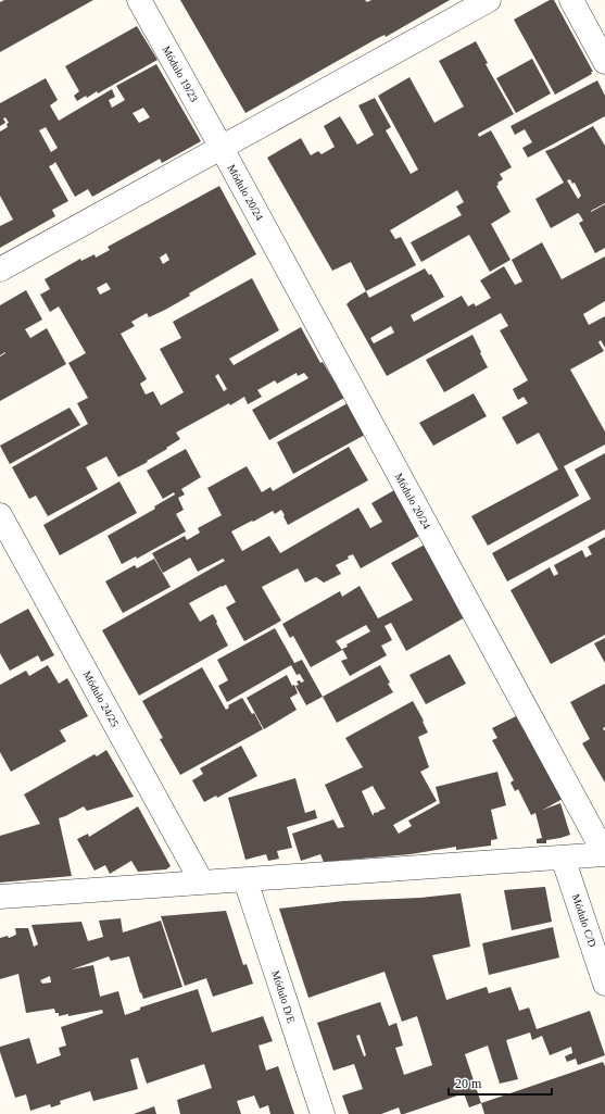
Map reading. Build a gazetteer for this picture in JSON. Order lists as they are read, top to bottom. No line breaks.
{"streets":{"street":["Módulo 19/23","Módulo 20/24","Módulo 24/25","Módulo C/D","Módulo D/E"]},"crossings":[["Módulo 19/23","Módulo 20/24"]],"scale_bar":"20 m"}
